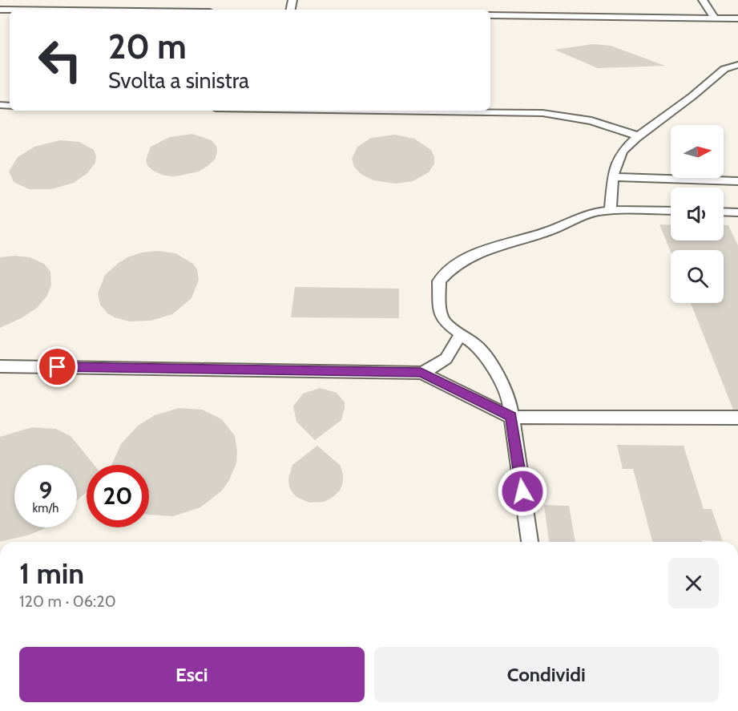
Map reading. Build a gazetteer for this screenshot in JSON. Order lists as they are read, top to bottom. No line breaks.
{"north":"right","page":{"turn":["20 m","Svolta a sinistra"],"speed":"9 km/h","limit":"20","heading":["1 min","120 m · 06:20"],"buttons":["Esci","Condividi"]}}
